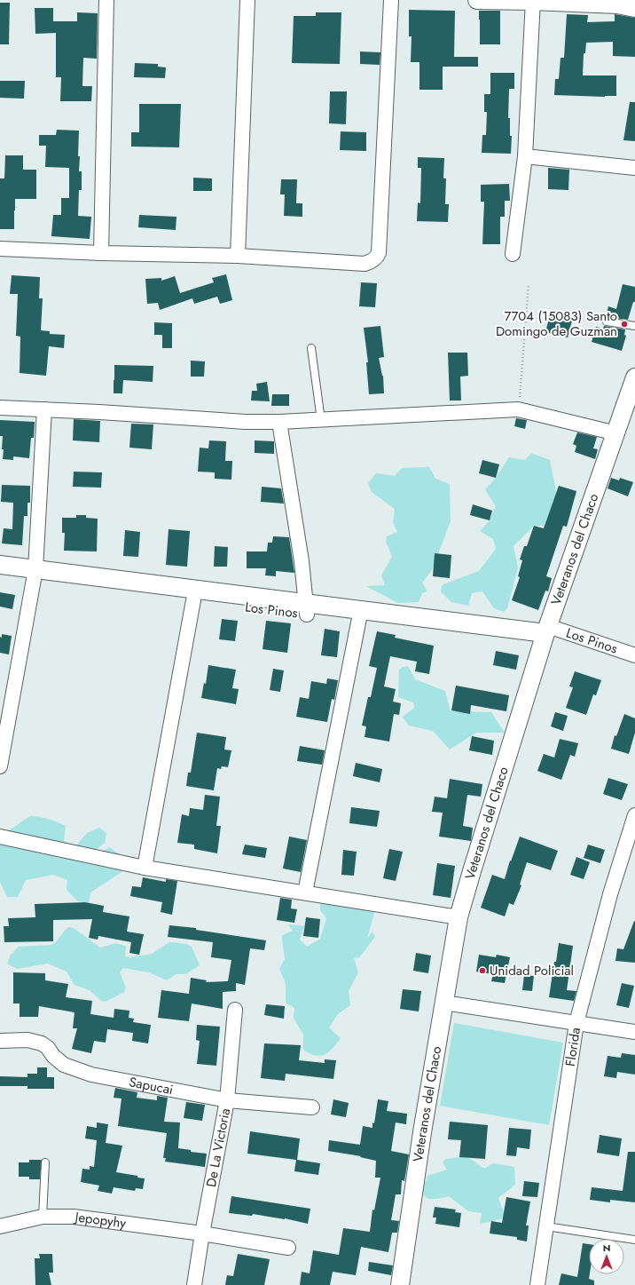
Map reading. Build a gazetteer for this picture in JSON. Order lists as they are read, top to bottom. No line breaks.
{"streets":{"street":["Veteranos del Chaco","Los Pinos","Florida","Sapucai","De La Victoria","Jepopyhy"]},"crossings":[["Veteranos del Chaco","Los Pinos"],["Sapucai","De La Victoria"],["De La Victoria","Jepopyhy"]],"places":["7704 (15083) Santo Domingo de Guzman","Unidad Policial"],"north":"top"}
